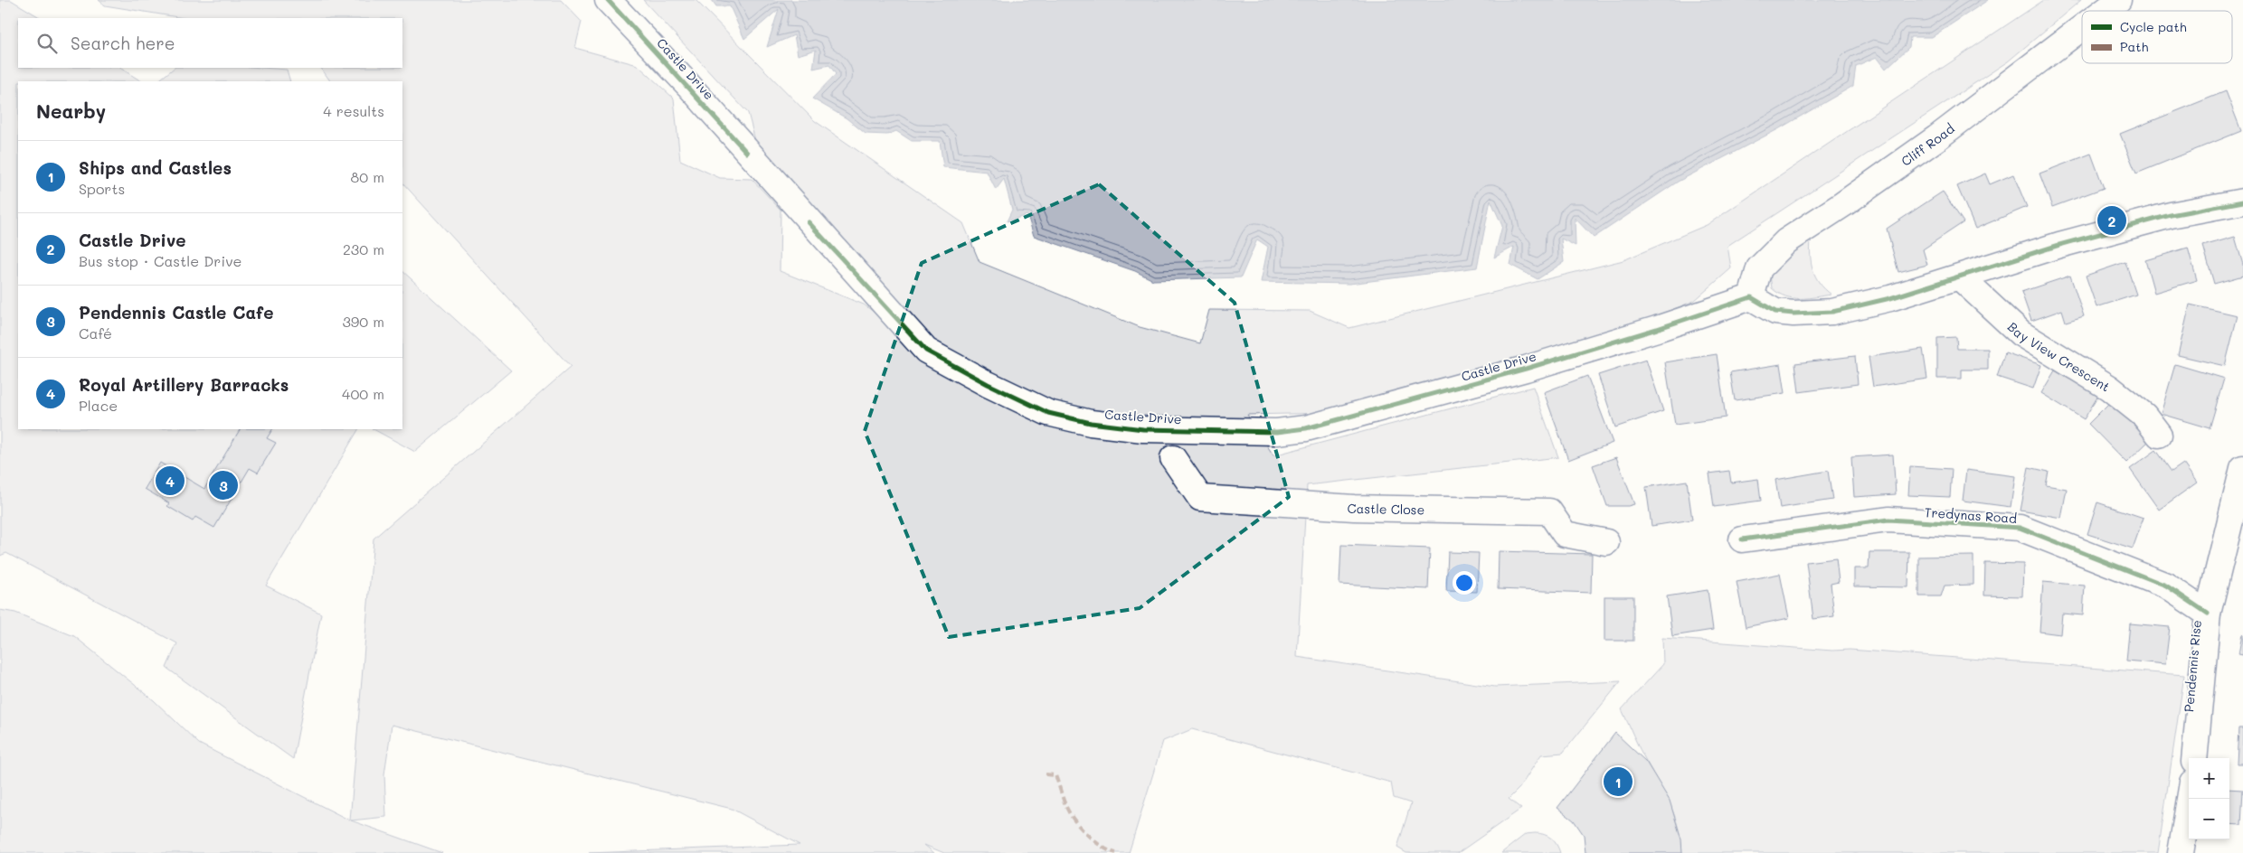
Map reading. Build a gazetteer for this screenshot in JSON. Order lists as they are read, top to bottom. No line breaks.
{"streets":{"street":["Castle Drive","Cliff Road","Bay View Crescent","Castle Close","Tredynas Road","Pendennis Rise"]},"crossings":[["Castle Drive","Cliff Road"],["Tredynas Road","Pendennis Rise"]],"legend":["Cycle path","Path"],"page":{"search":"Search here","heading":["Nearby","4 results"],"list":[{"mark":"1","name":"Ships and Castles","note":"Sports","value":"80 m"},{"mark":"2","name":"Castle Drive","note":"Bus stop · Castle Drive","value":"230 m"},{"mark":"3","name":"Pendennis Castle Cafe","note":"Café","value":"390 m"},{"mark":"4","name":"Royal Artillery Barracks","note":"Place","value":"400 m"}],"pins":["2","4","3","1"],"map_buttons":["+","−"]}}
